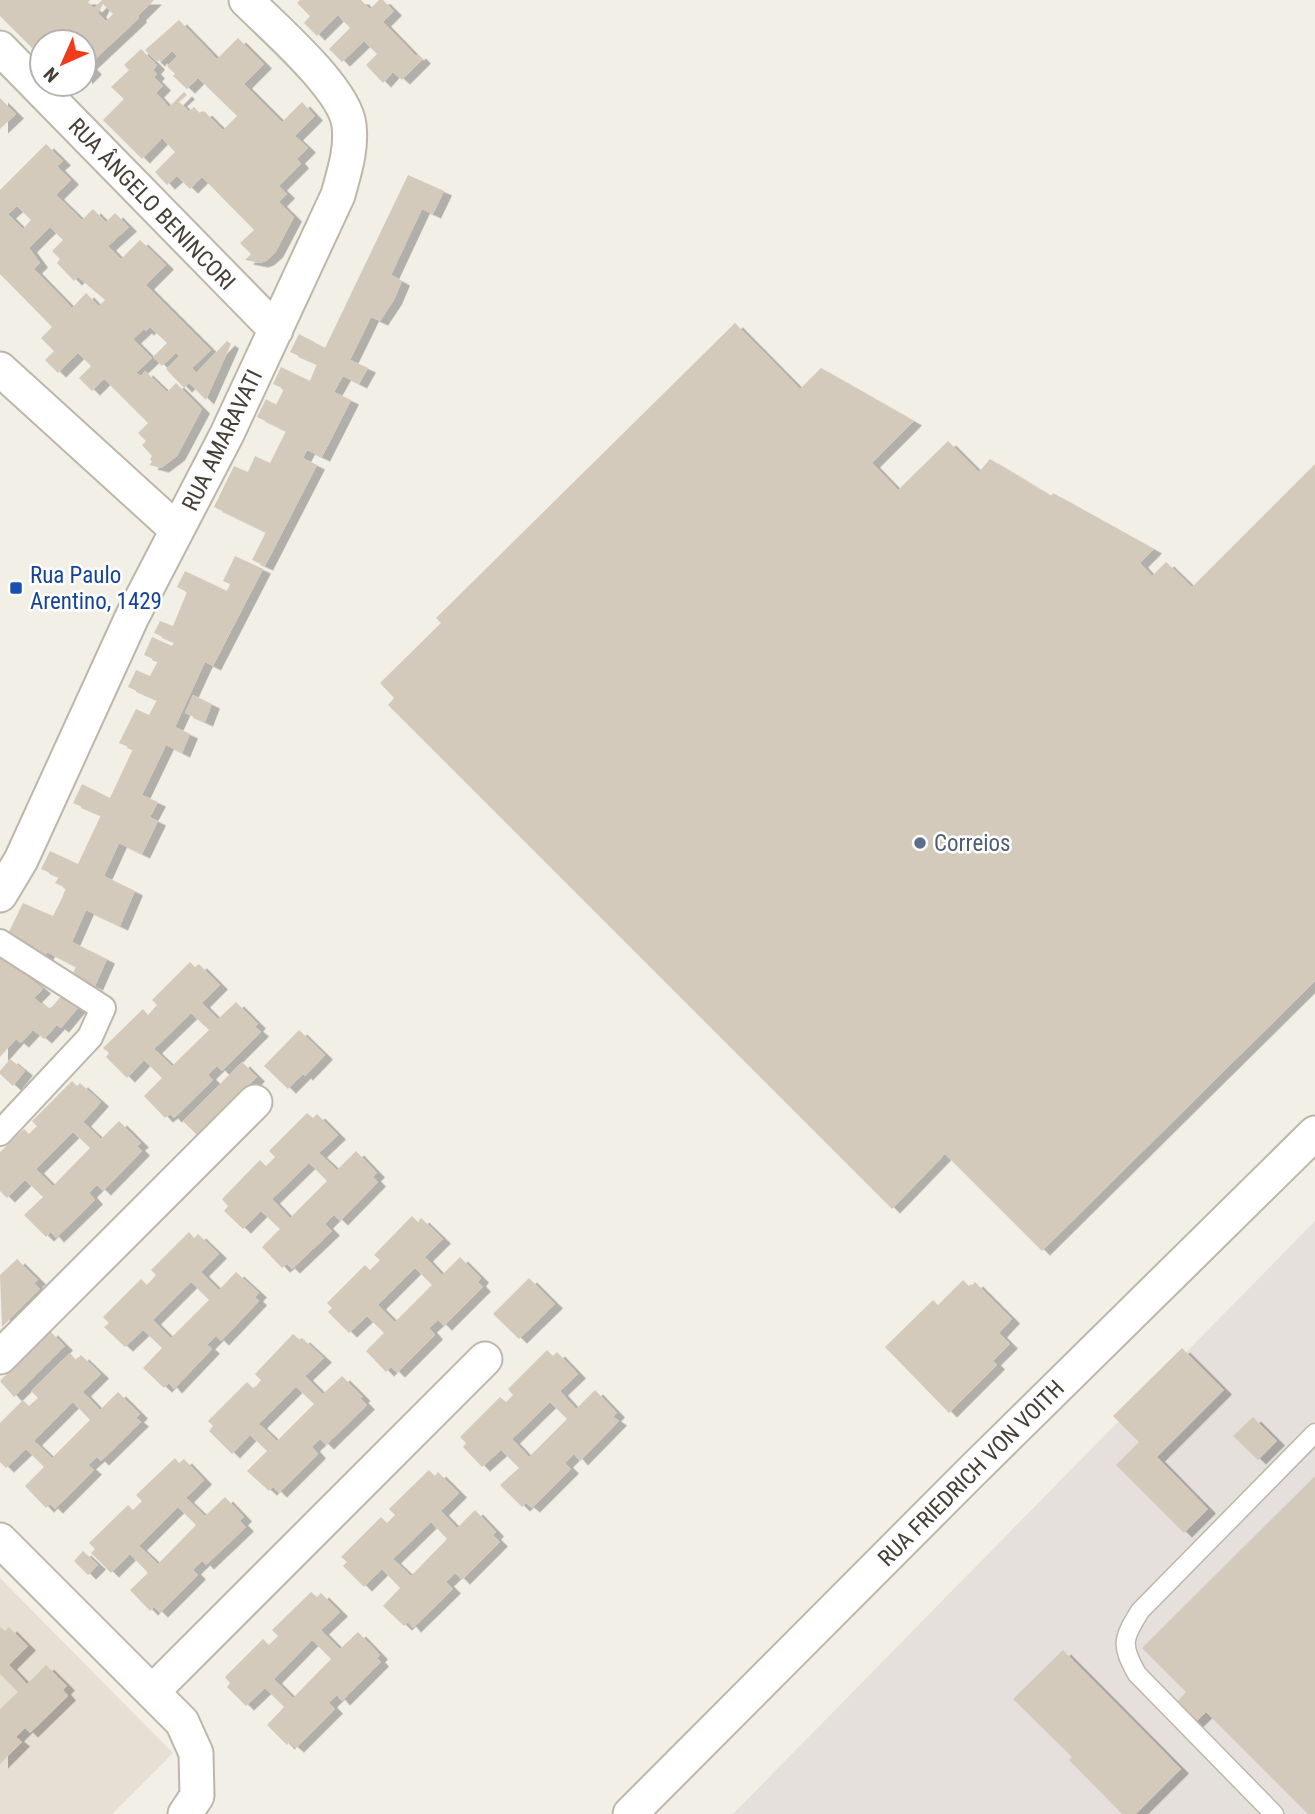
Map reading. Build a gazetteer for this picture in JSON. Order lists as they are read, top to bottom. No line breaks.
{"streets":{"street":["RUA ÂNGELO BENINCORI","RUA AMARAVATI","RUA FRIEDRICH VON VOITH"]},"crossings":[["RUA ÂNGELO BENINCORI","RUA AMARAVATI"]],"places":{"transit":["Rua Paulo Arentino, 1429"],"other":["Correios"]},"north":"bottom left"}
